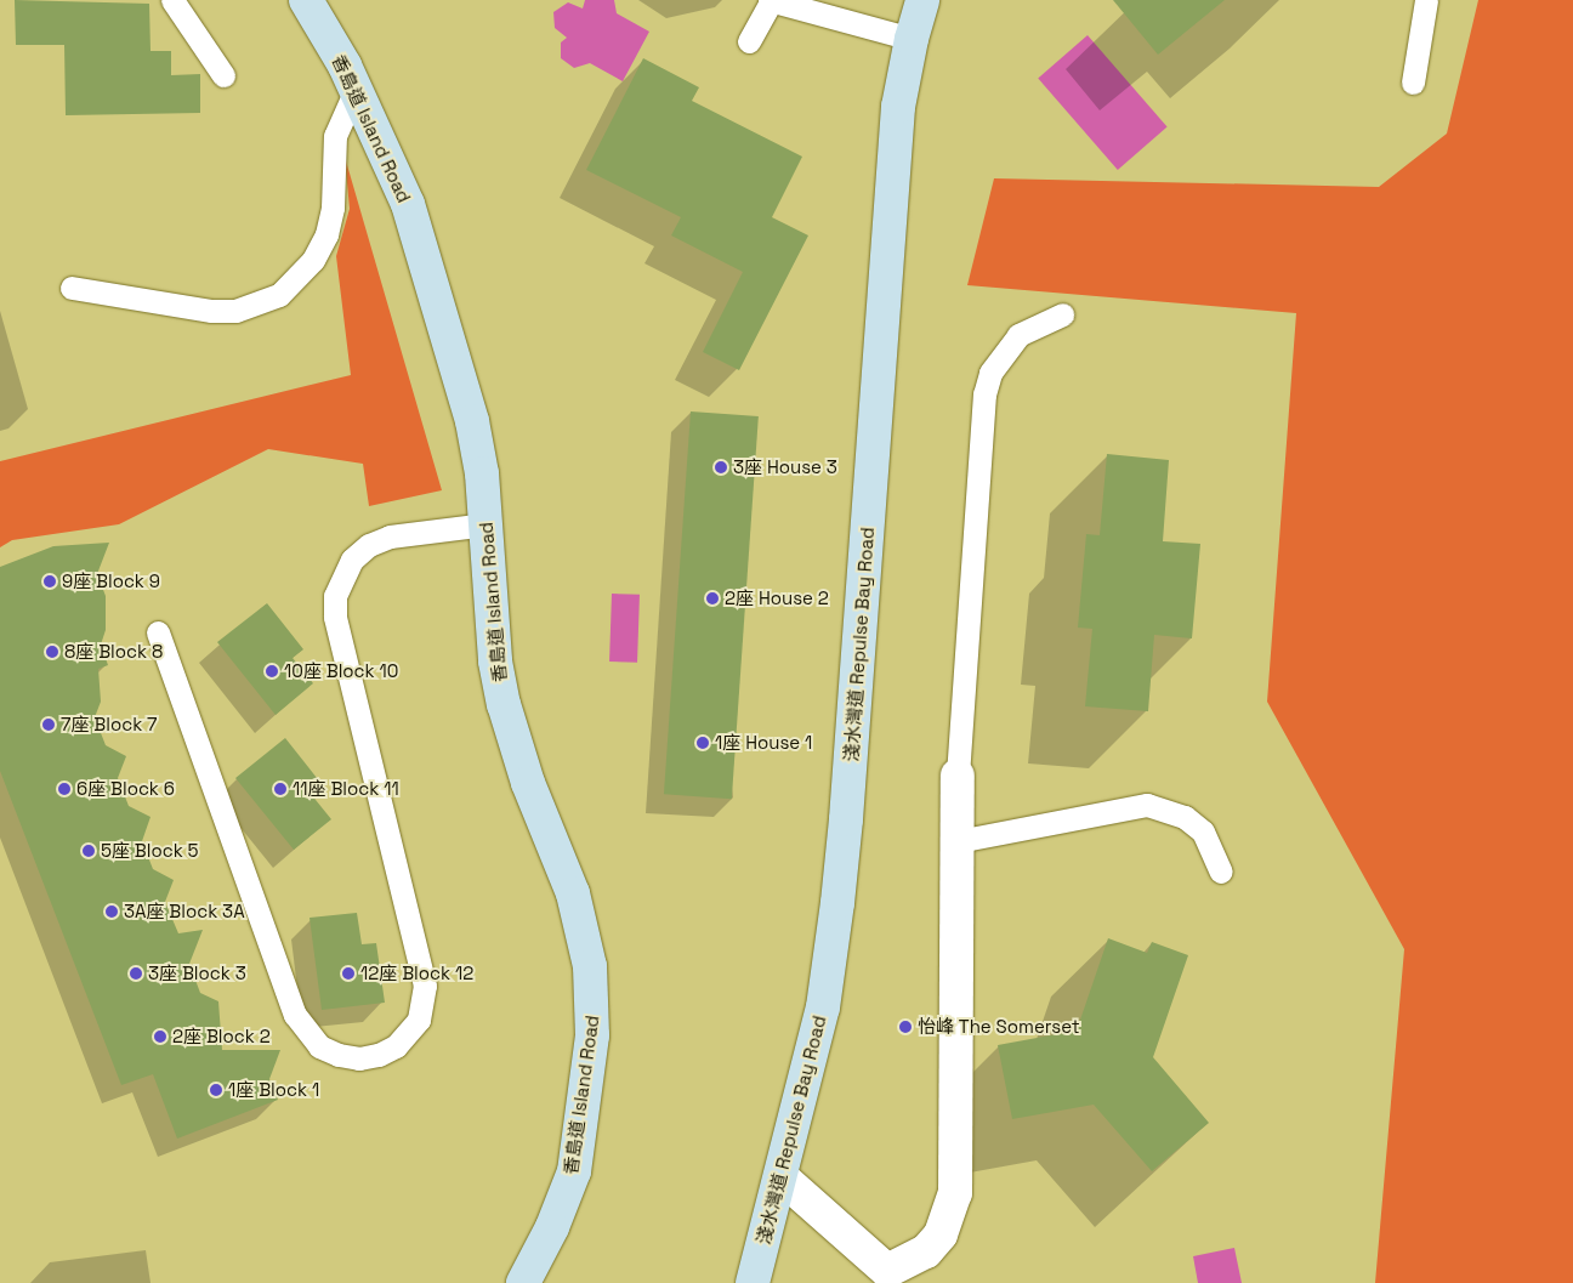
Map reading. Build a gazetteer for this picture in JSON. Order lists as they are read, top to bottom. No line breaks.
{"streets":{"main road":["香島道 Island Road","淺水灣道 Repulse Bay Road"]},"places":["3座 House 3","9座 Block 9","2座 House 2","8座 Block 8","10座 Block 10","7座 Block 7","1座 House 1","6座 Block 6","11座 Block 11","5座 Block 5","3A座 Block 3A","3座 Block 3","12座 Block 12","怡峰 The Somerset","2座 Block 2","1座 Block 1"]}
